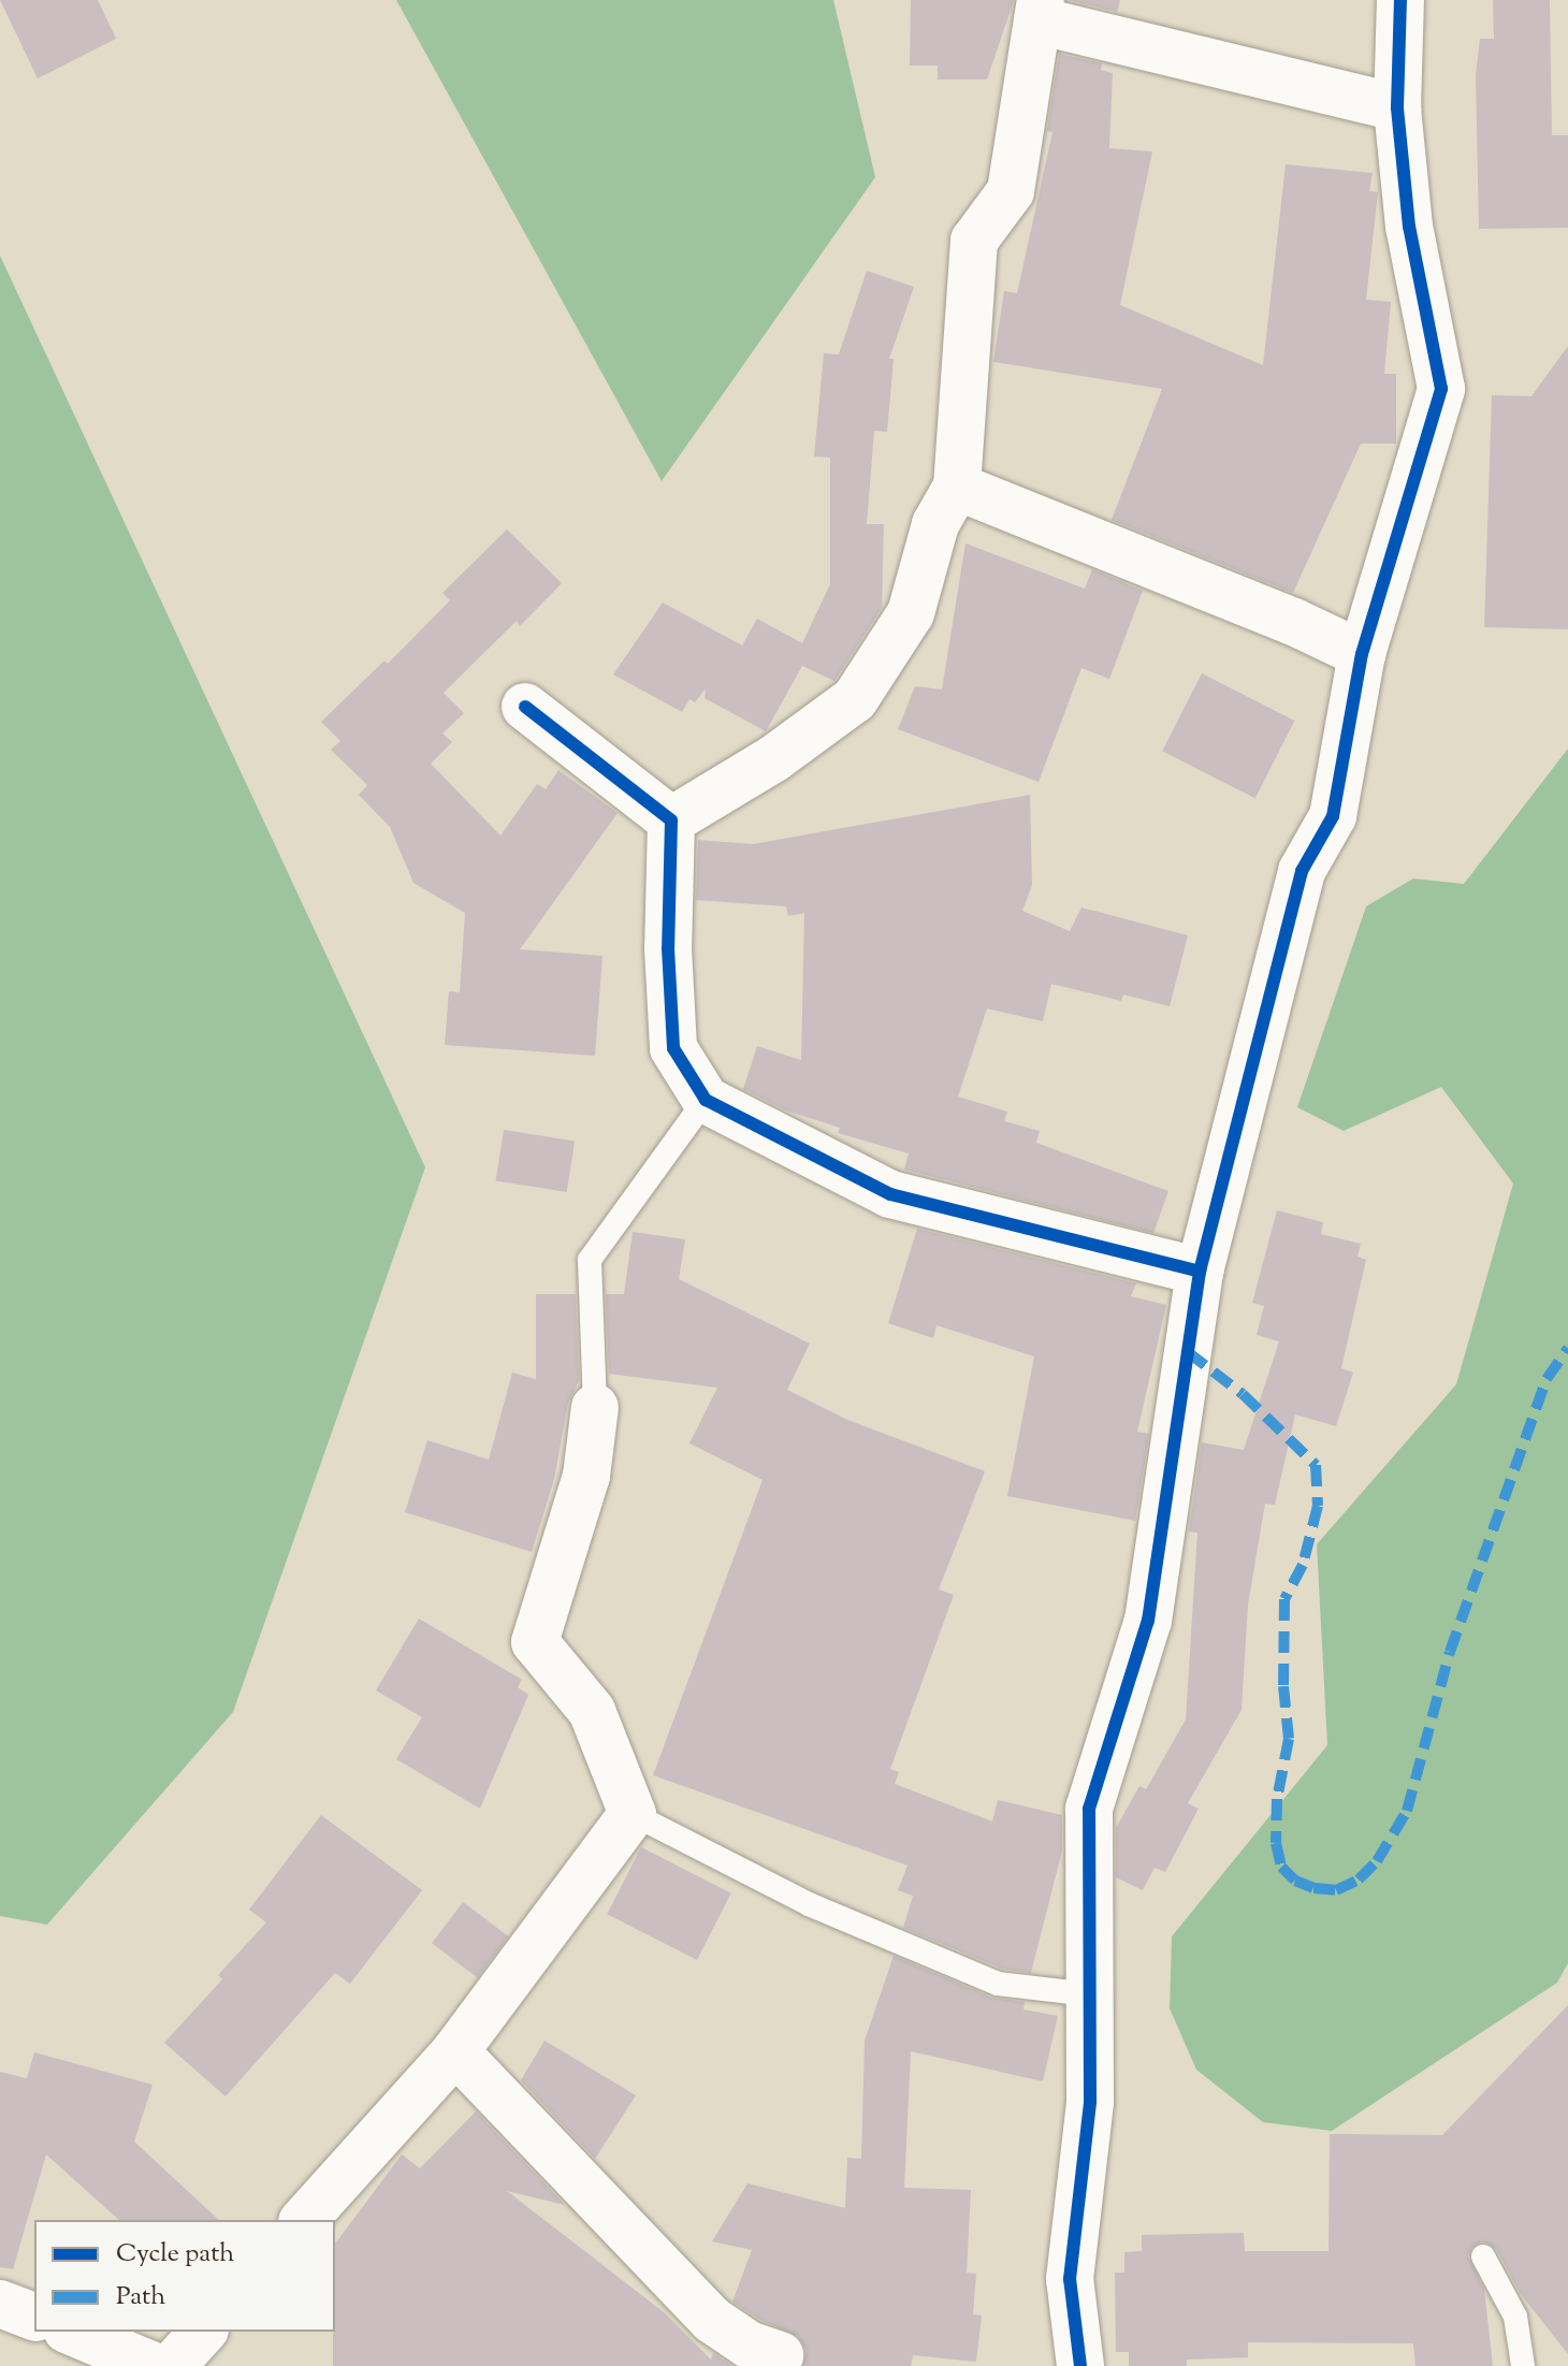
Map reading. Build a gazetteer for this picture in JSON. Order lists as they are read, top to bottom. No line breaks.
{"legend":["Cycle path","Path"]}
